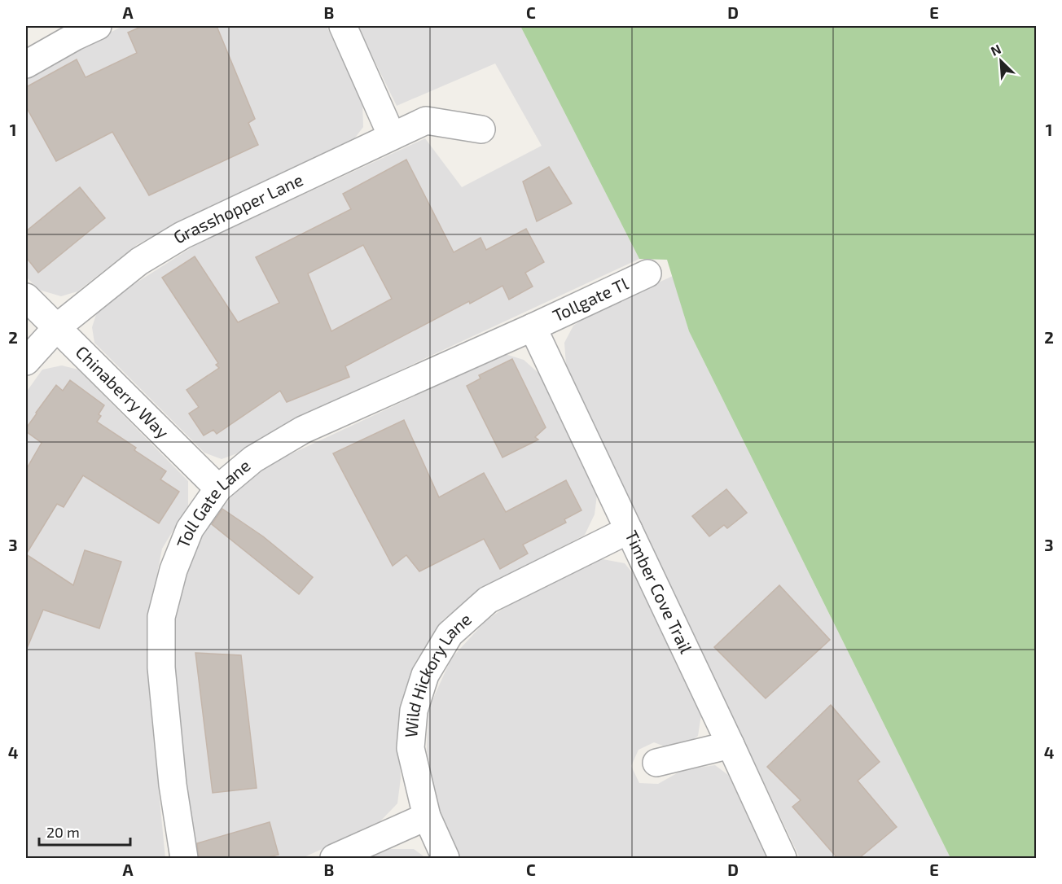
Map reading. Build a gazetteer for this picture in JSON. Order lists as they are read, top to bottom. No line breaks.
{"streets":{"street":["Grasshopper Lane","Tollgate Tl","Chinaberry Way","Toll Gate Lane","Timber Cove Trail","Wild Hickory Lane"]},"crossings":[["Grasshopper Lane","Chinaberry Way"],["Tollgate Tl","Toll Gate Lane"],["Tollgate Tl","Timber Cove Trail"],["Chinaberry Way","Toll Gate Lane"],["Toll Gate Lane","Timber Cove Trail"],["Timber Cove Trail","Wild Hickory Lane"]],"scale_bar":"20 m","north":"top left","grid":{"columns":["A","B","C","D","E"],"rows":["1","2","3","4"]}}
